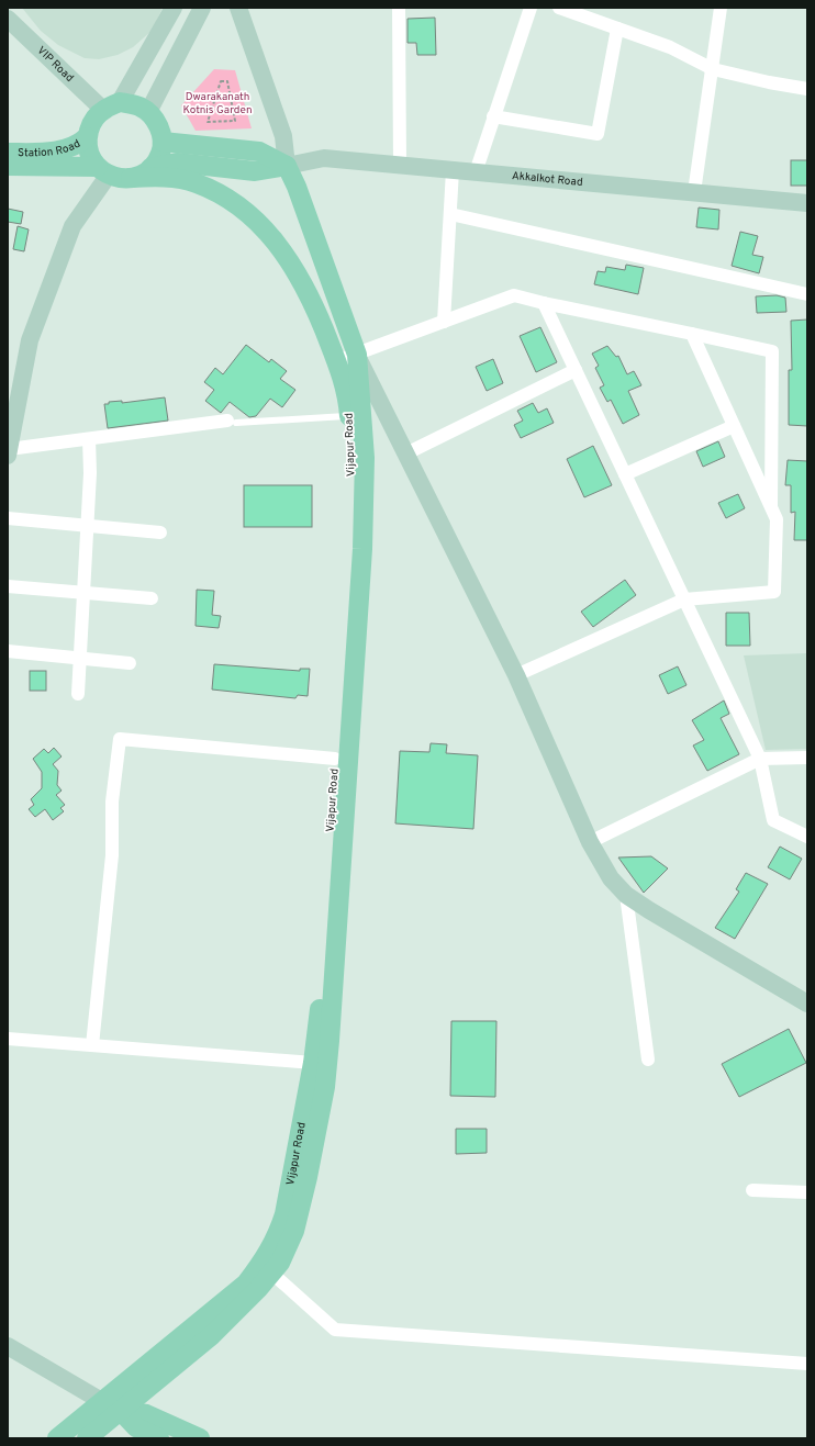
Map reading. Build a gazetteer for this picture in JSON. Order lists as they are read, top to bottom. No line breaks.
{"streets":{"main road":["VIP Road","Station Road","Akkalkot Road","Vijapur Road"]},"crossings":[["VIP Road","Station Road"],["VIP Road","Vijapur Road"],["Station Road","Vijapur Road"],["Akkalkot Road","Vijapur Road"]],"parks":["Dwarakanath Kotnis Garden"]}
